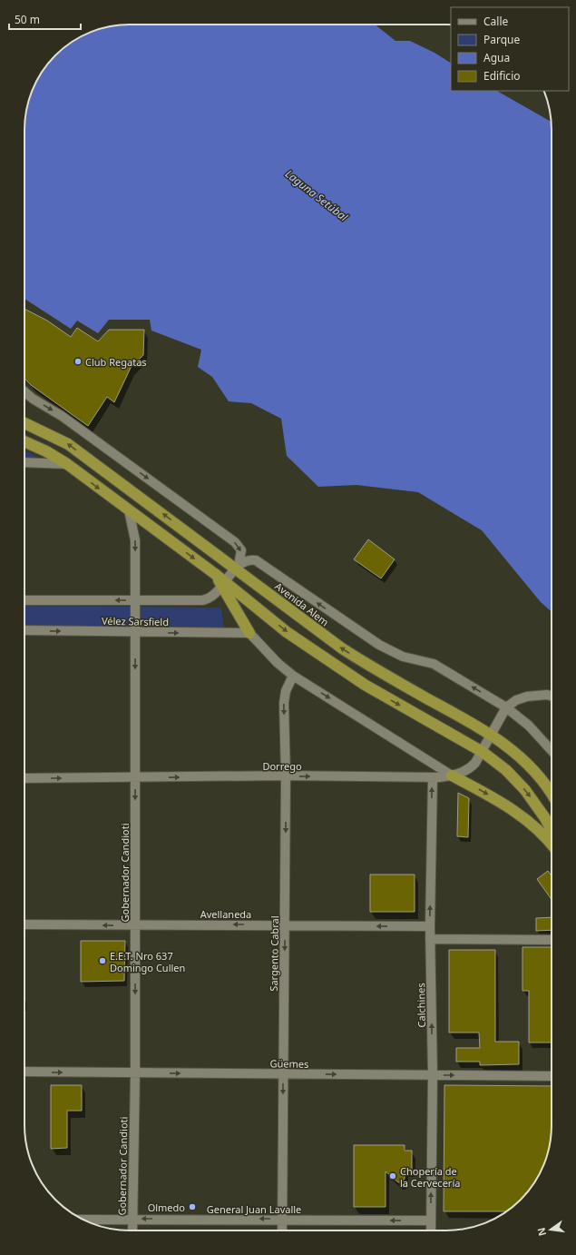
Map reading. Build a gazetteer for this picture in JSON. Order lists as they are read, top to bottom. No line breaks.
{"streets":{"highway":["Avenida Alem"],"street":["Vélez Sarsfield","Dorrego","Gobernador Candioti","Avellaneda","Sargento Cabral","Calchines","Güemes","General Juan Lavalle"]},"crossings":[["Avenida Alem","Dorrego"],["Vélez Sarsfield","Gobernador Candioti"],["Dorrego","Gobernador Candioti"],["Dorrego","Sargento Cabral"],["Dorrego","Calchines"],["Gobernador Candioti","Avellaneda"],["Gobernador Candioti","Güemes"],["Gobernador Candioti","General Juan Lavalle"],["Avellaneda","Sargento Cabral"],["Avellaneda","Calchines"],["Sargento Cabral","Güemes"],["Sargento Cabral","General Juan Lavalle"],["Calchines","Güemes"],["Calchines","General Juan Lavalle"]],"one_way":["Dorrego","Gobernador Candioti","Avellaneda","Sargento Cabral","Calchines","Güemes","General Juan Lavalle"],"water":["Laguna Setúbal"],"places":["Club Regatas","E.E.T. Nro 637 Domingo Cullen","Chopería de la Cervecería","Olmedo"],"legend":["Calle","Parque","Agua","Edificio"],"scale_bar":"50 m","north":"left"}
